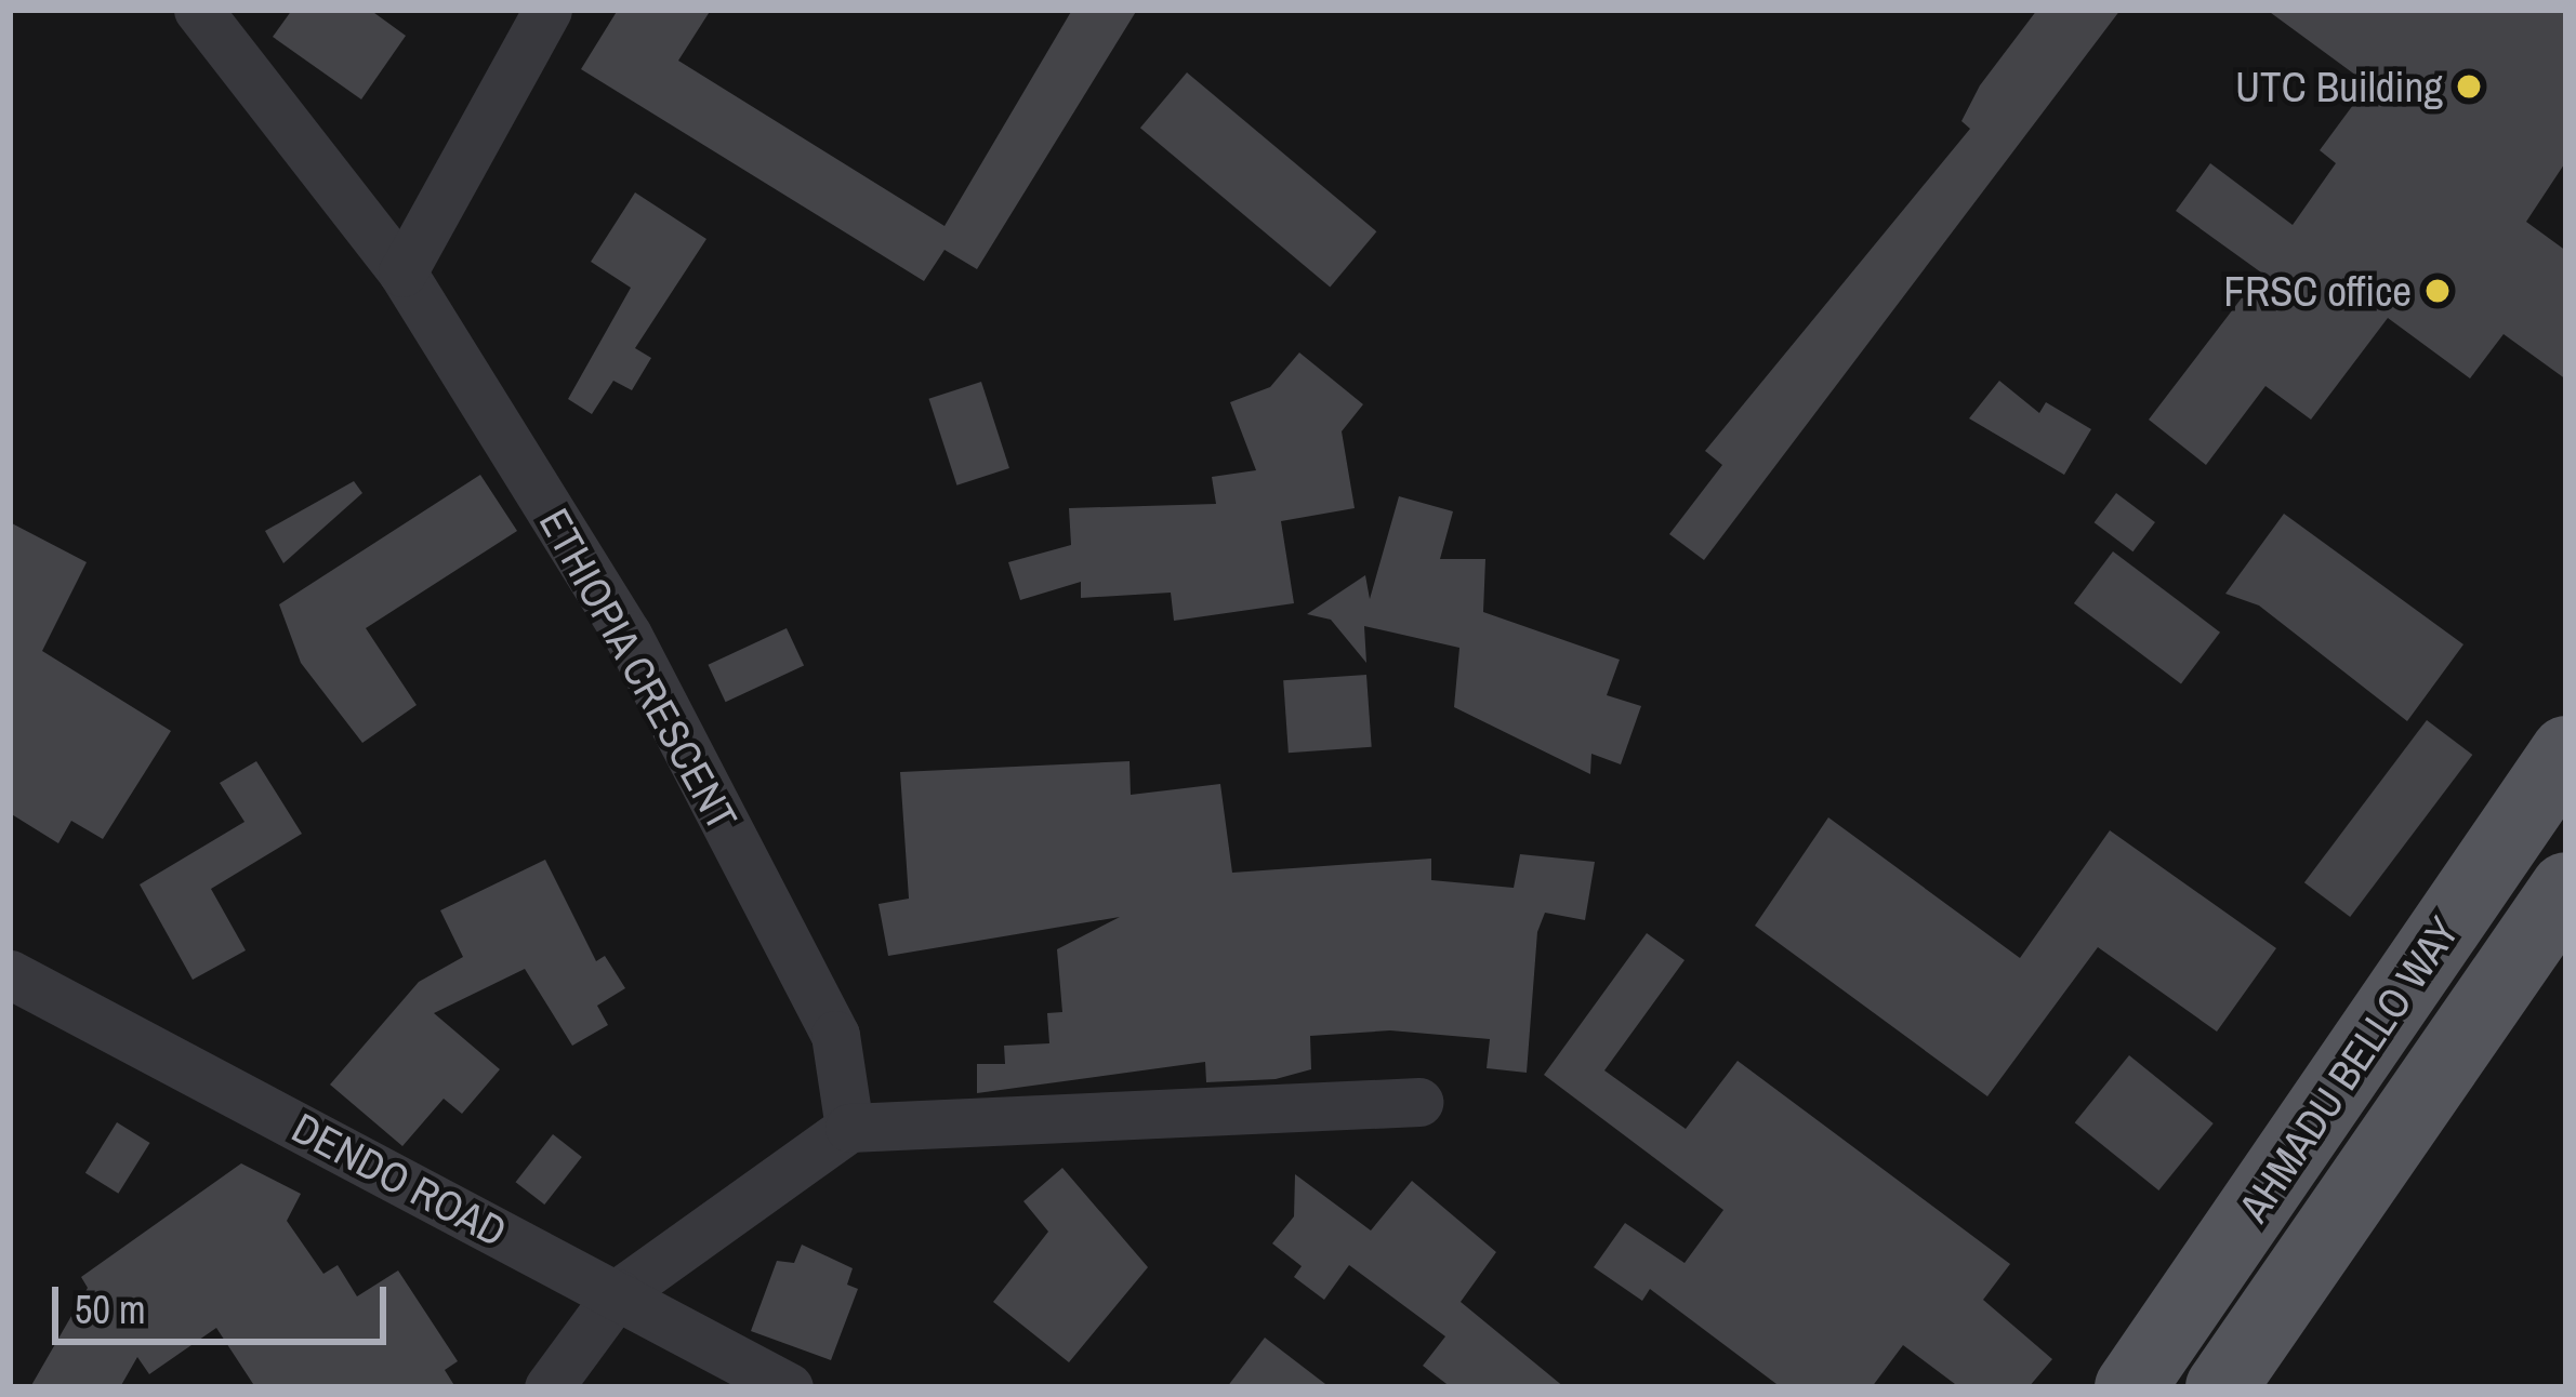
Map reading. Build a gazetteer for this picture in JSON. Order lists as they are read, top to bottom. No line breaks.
{"streets":{"main road":["AHMADU BELLO WAY"],"street":["ETHIOPIA CRESCENT","DENDO ROAD"]},"places":["UTC Building","FRSC office"],"scale_bar":"50 m"}
